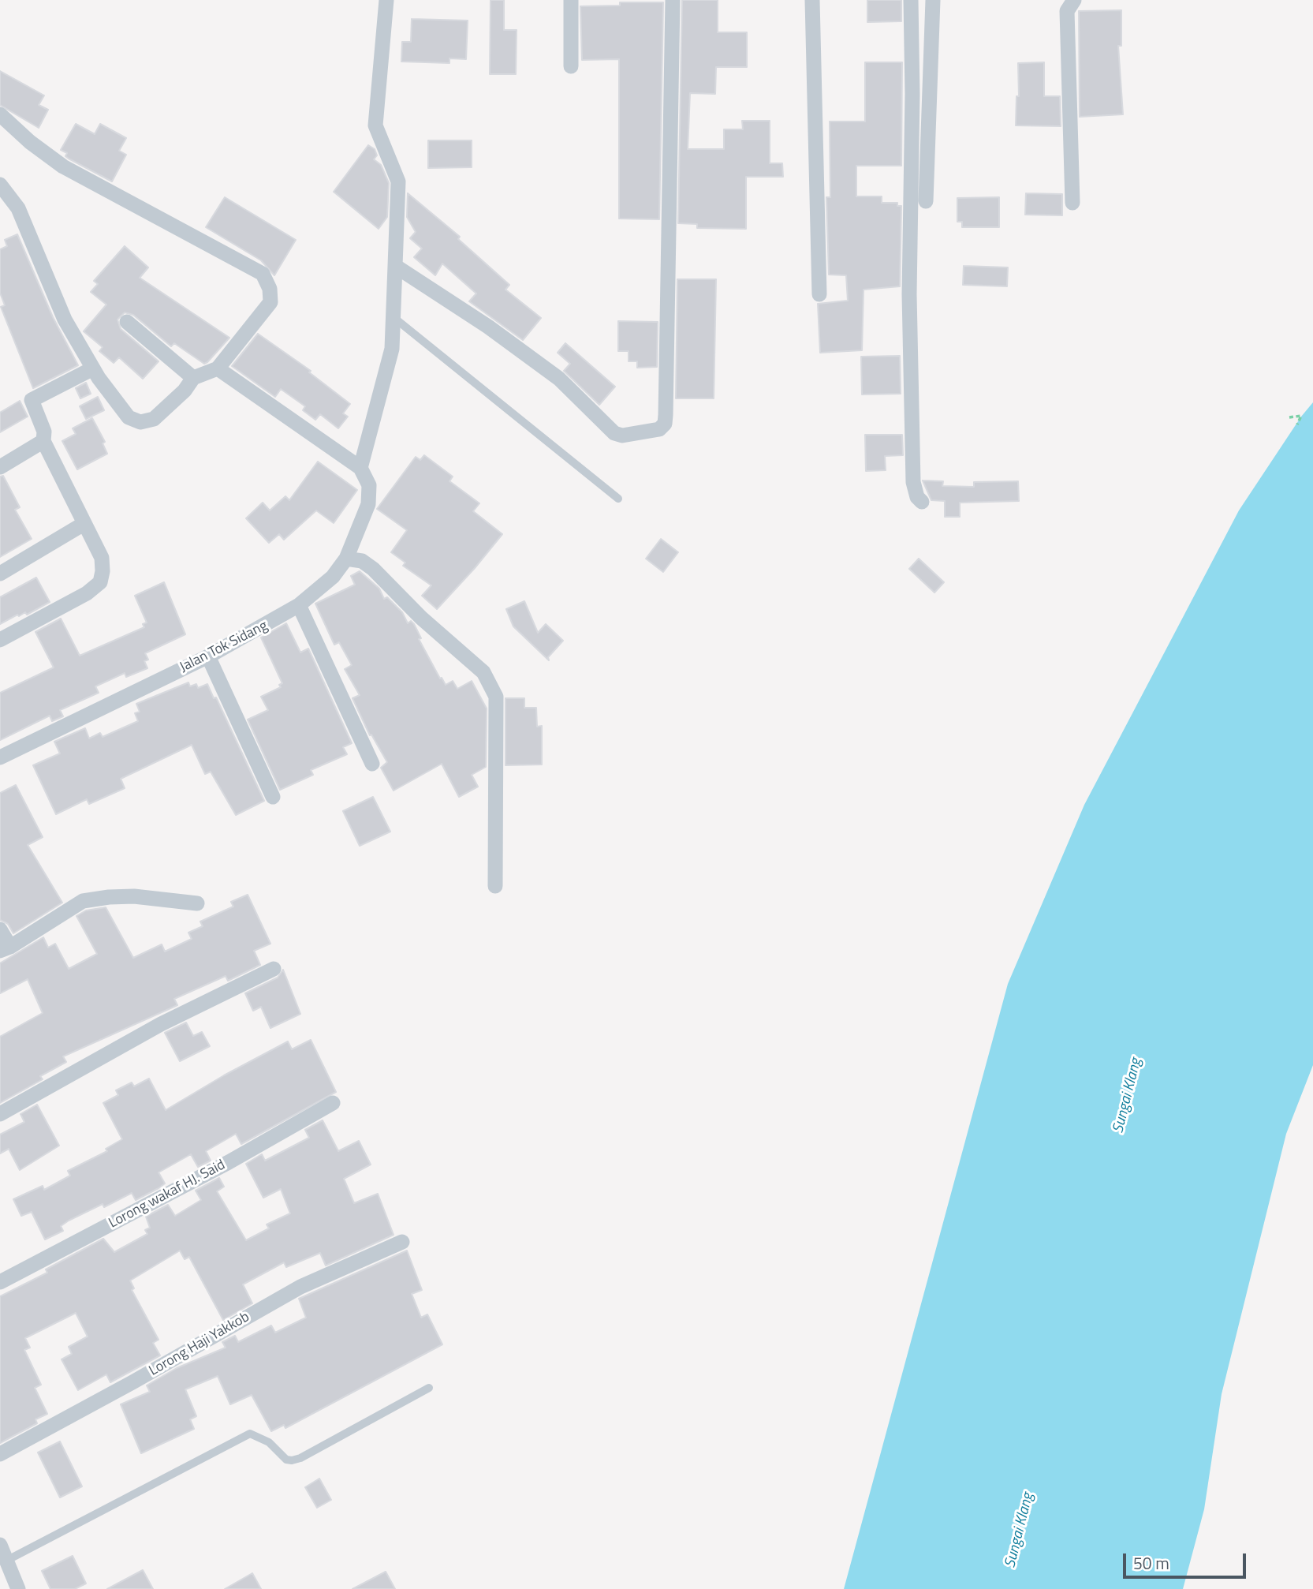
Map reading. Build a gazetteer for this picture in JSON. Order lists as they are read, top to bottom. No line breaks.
{"streets":{"street":["Jalan Tok Sidang","Lorong wakaf HJ. Said","Lorong Haji Yakkob"]},"water":["Sungai Klang"],"scale_bar":"50 m"}
